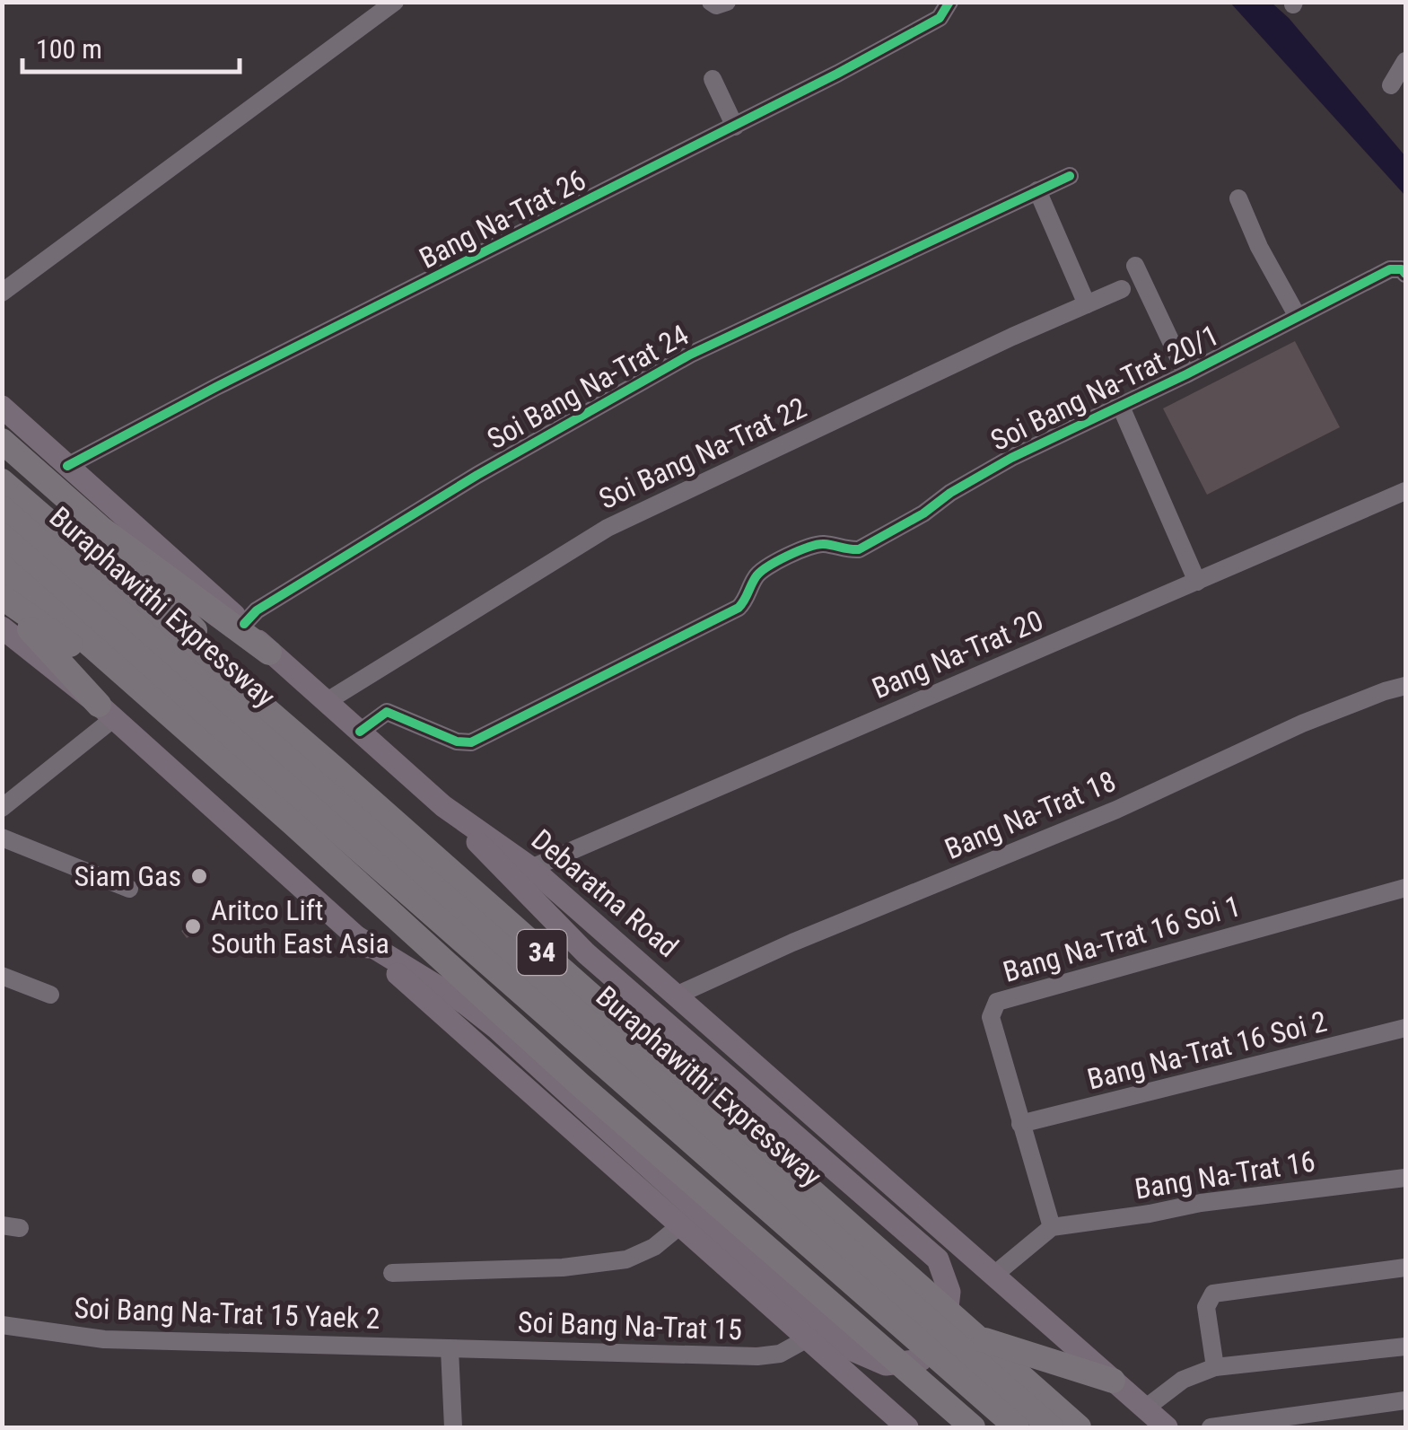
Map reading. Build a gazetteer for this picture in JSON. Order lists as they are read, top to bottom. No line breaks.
{"streets":{"highway":["Buraphawithi Expressway","34"],"main road":["Debaratna Road"],"street":["Bang Na-Trat 26","Soi Bang Na-Trat 24","Soi Bang Na-Trat 20/1","Soi Bang Na-Trat 22","Bang Na-Trat 20","Bang Na-Trat 18","Bang Na-Trat 16 Soi 1","Bang Na-Trat 16 Soi 2","Bang Na-Trat 16","Soi Bang Na-Trat 15 Yaek 2","Soi Bang Na-Trat 15"]},"crossings":[["Bang Na-Trat 26","Debaratna Road"],["Soi Bang Na-Trat 24","Debaratna Road"],["Soi Bang Na-Trat 20/1","Debaratna Road"],["Soi Bang Na-Trat 22","Debaratna Road"],["Bang Na-Trat 20","Debaratna Road"],["Bang Na-Trat 18","Debaratna Road"],["Bang Na-Trat 16 Soi 1","Bang Na-Trat 16 Soi 2"],["Bang Na-Trat 16 Soi 1","Bang Na-Trat 16"],["Soi Bang Na-Trat 15 Yaek 2","Soi Bang Na-Trat 15"]],"places":["Siam Gas","Aritco Lift South East Asia"],"scale_bar":"100 m"}
